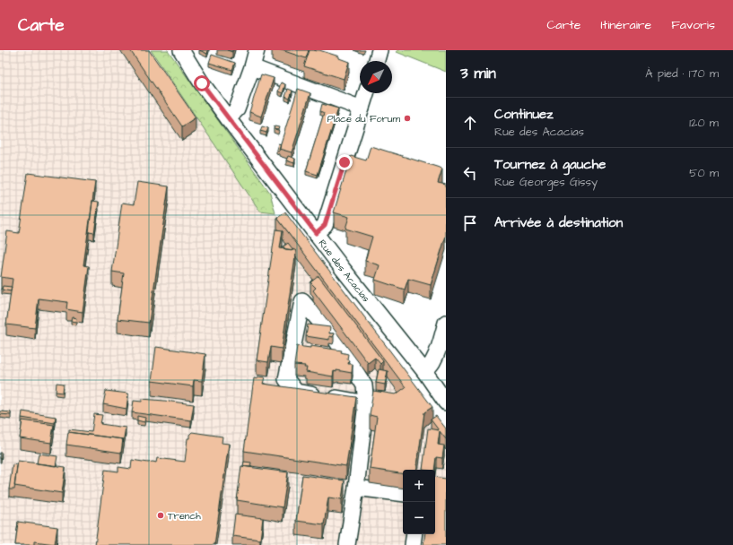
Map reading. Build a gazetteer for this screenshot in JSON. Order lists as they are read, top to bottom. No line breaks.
{"streets":{"street":["Rue des Acacias"]},"places":["Place du Forum","Trench"],"north":"bottom left","page":{"header":"Carte","nav":["Carte","Itinéraire","Favoris"],"heading":["3 min","À pied · 170 m"],"list":[["Continuez","Rue des Acacias","120 m"],["Tournez à gauche","Rue Georges Gissy","50 m"],"Arrivée à destination"],"map_buttons":["+","−"]}}
